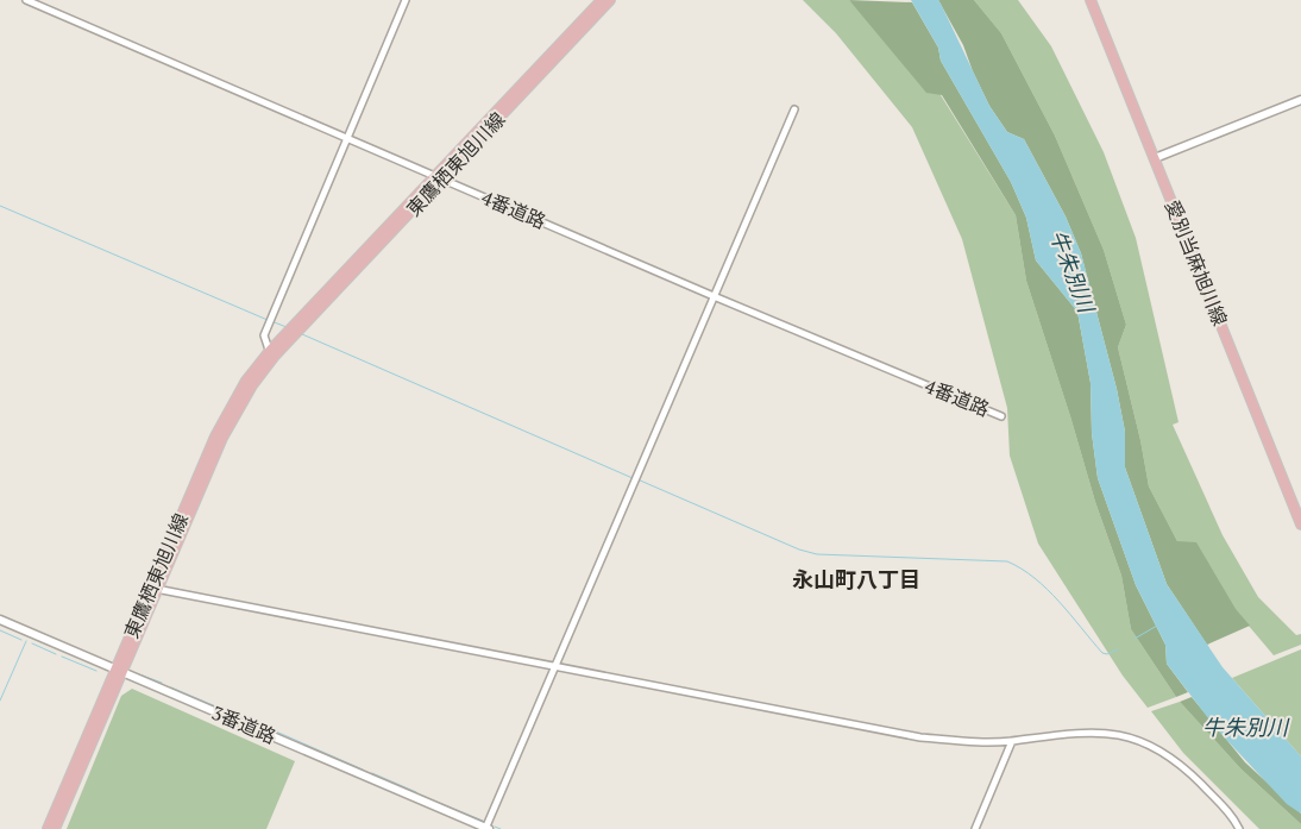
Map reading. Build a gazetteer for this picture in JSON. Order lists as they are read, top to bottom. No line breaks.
{"streets":{"main road":["東鷹栖東旭川線","愛別当麻旭川線"],"street":["4番道路","3番道路"]},"crossings":[["東鷹栖東旭川線","4番道路"],["東鷹栖東旭川線","3番道路"]],"districts":["永山町八丁目"],"water":["牛朱別川"]}
